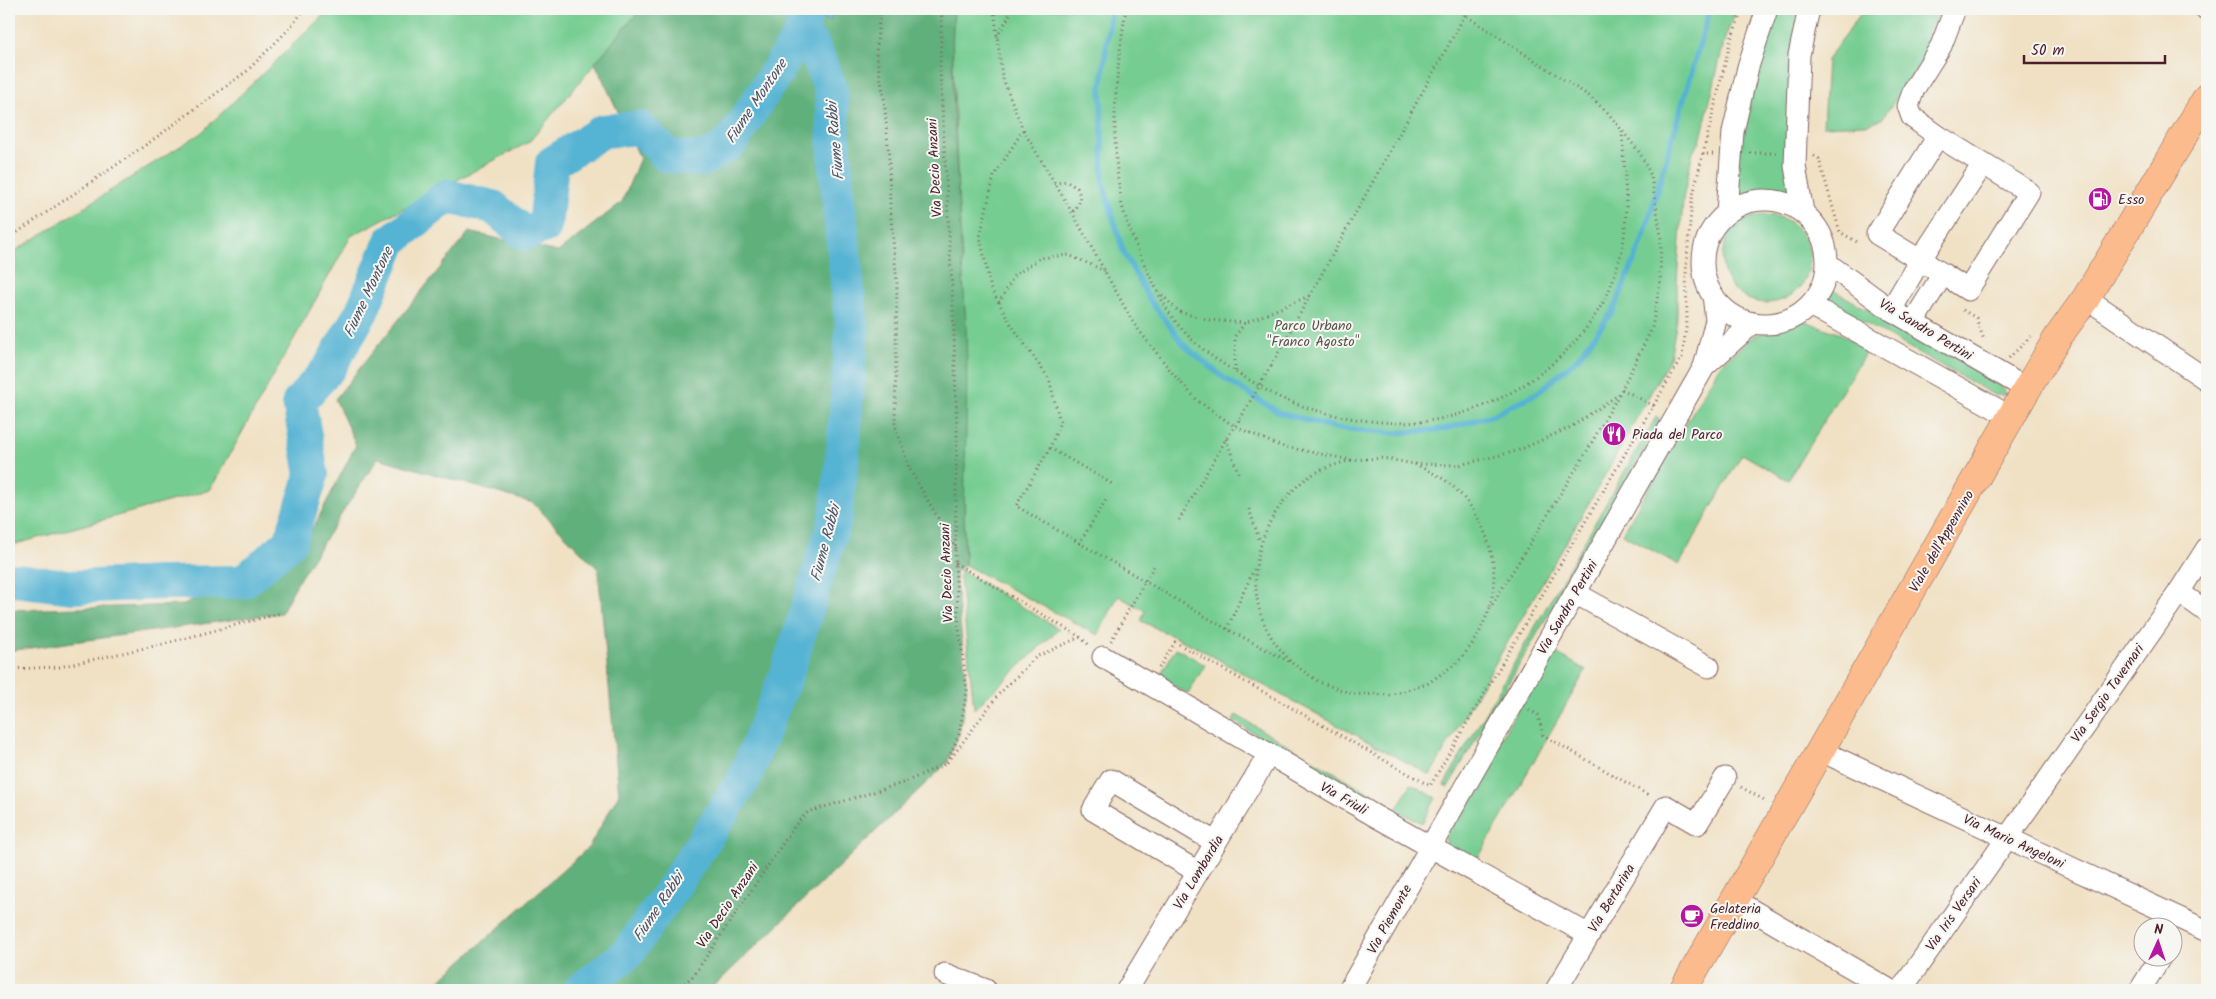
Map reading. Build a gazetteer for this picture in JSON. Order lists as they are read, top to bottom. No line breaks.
{"streets":{"main road":["Viale dell'Appennino"],"street":["Via Sandro Pertini","Via Sergio Tavernari","Via Friuli","Via Mario Angeloni","Via Lombardia","Via Bertarina","Via Iris Versari","Via Piemonte"],"path":["Via Decio Anzani"]},"crossings":[["Via Sandro Pertini","Viale dell'Appennino"],["Via Sandro Pertini","Via Friuli"],["Via Sandro Pertini","Via Piemonte"],["Viale dell'Appennino","Via Mario Angeloni"],["Via Sergio Tavernari","Via Mario Angeloni"],["Via Sergio Tavernari","Via Iris Versari"],["Via Friuli","Via Lombardia"],["Via Friuli","Via Bertarina"],["Via Friuli","Via Piemonte"],["Via Mario Angeloni","Via Iris Versari"]],"water":["Fiume Montone","Fiume Rabbi"],"parks":["Parco Urbano \"Franco Agosto\""],"places":{"fuel station":["Esso"],"restaurant":["Piada del Parco"],"cafe":["Gelateria Freddino"]},"scale_bar":"50 m","north":"top"}
